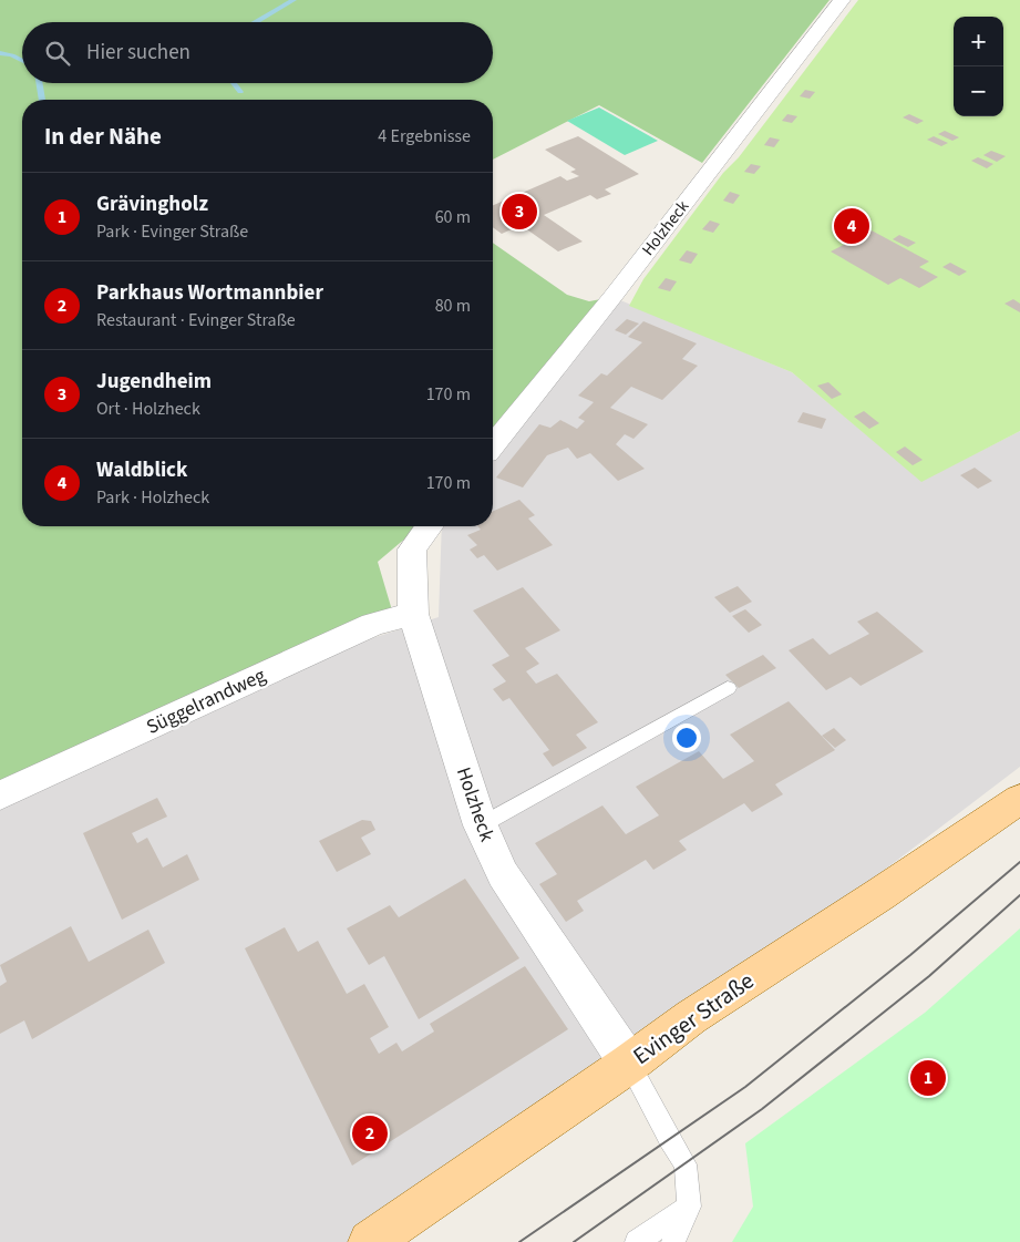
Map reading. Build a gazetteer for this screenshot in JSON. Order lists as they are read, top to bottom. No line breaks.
{"streets":{"main road":["Evinger Straße"],"street":["Holzheck","Süggelrandweg"]},"crossings":[["Holzheck","Süggelrandweg"],["Holzheck","Evinger Straße"]],"page":{"map_buttons":["+","−"],"search":"Hier suchen","heading":["In der Nähe","4 Ergebnisse"],"list":[{"mark":"1","name":"Grävingholz","note":"Park · Evinger Straße","value":"60 m"},{"mark":"2","name":"Parkhaus Wortmannbier","note":"Restaurant · Evinger Straße","value":"80 m"},{"mark":"3","name":"Jugendheim","note":"Ort · Holzheck","value":"170 m"},{"mark":"4","name":"Waldblick","note":"Park · Holzheck","value":"170 m"}],"pins":["3","4","1","2"]}}
